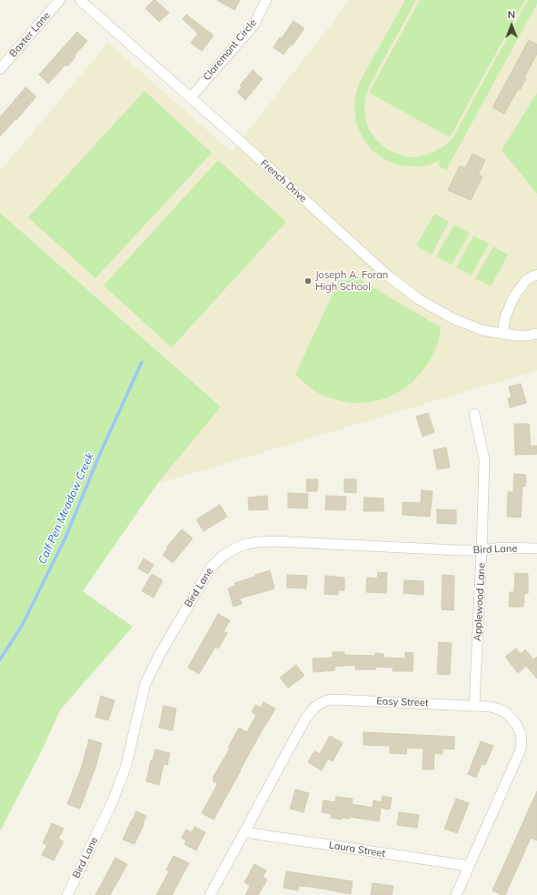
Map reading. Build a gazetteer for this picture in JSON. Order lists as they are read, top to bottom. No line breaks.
{"streets":{"street":["Baxter Lane","Claremont Circle","French Drive","Bird Lane","Applewood Lane","Easy Street","Laura Street"]},"crossings":[["Claremont Circle","French Drive"],["Bird Lane","Applewood Lane"],["Applewood Lane","Easy Street"],["Easy Street","Laura Street"]],"water":["Calf Pen Meadow Creek"],"places":["Joseph A. Foran High School"],"north":"top"}
